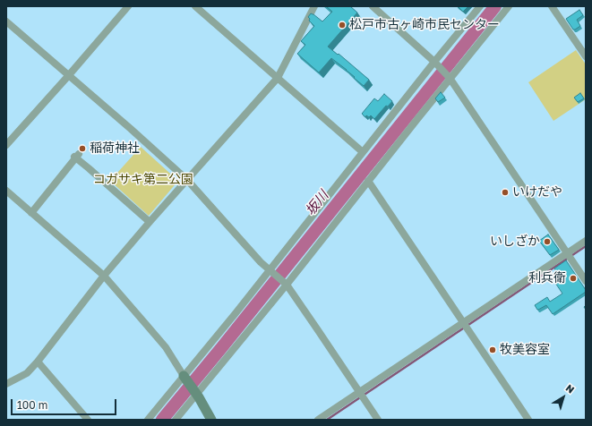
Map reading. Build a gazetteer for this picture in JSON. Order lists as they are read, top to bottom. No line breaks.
{"water":["坂川"],"parks":["コガサキ第二公園"],"places":["松戸市古ヶ崎市民センター","稲荷神社","いけだや","いしざか","利兵衛","牧美容室"],"scale_bar":"100 m","north":"top right"}
